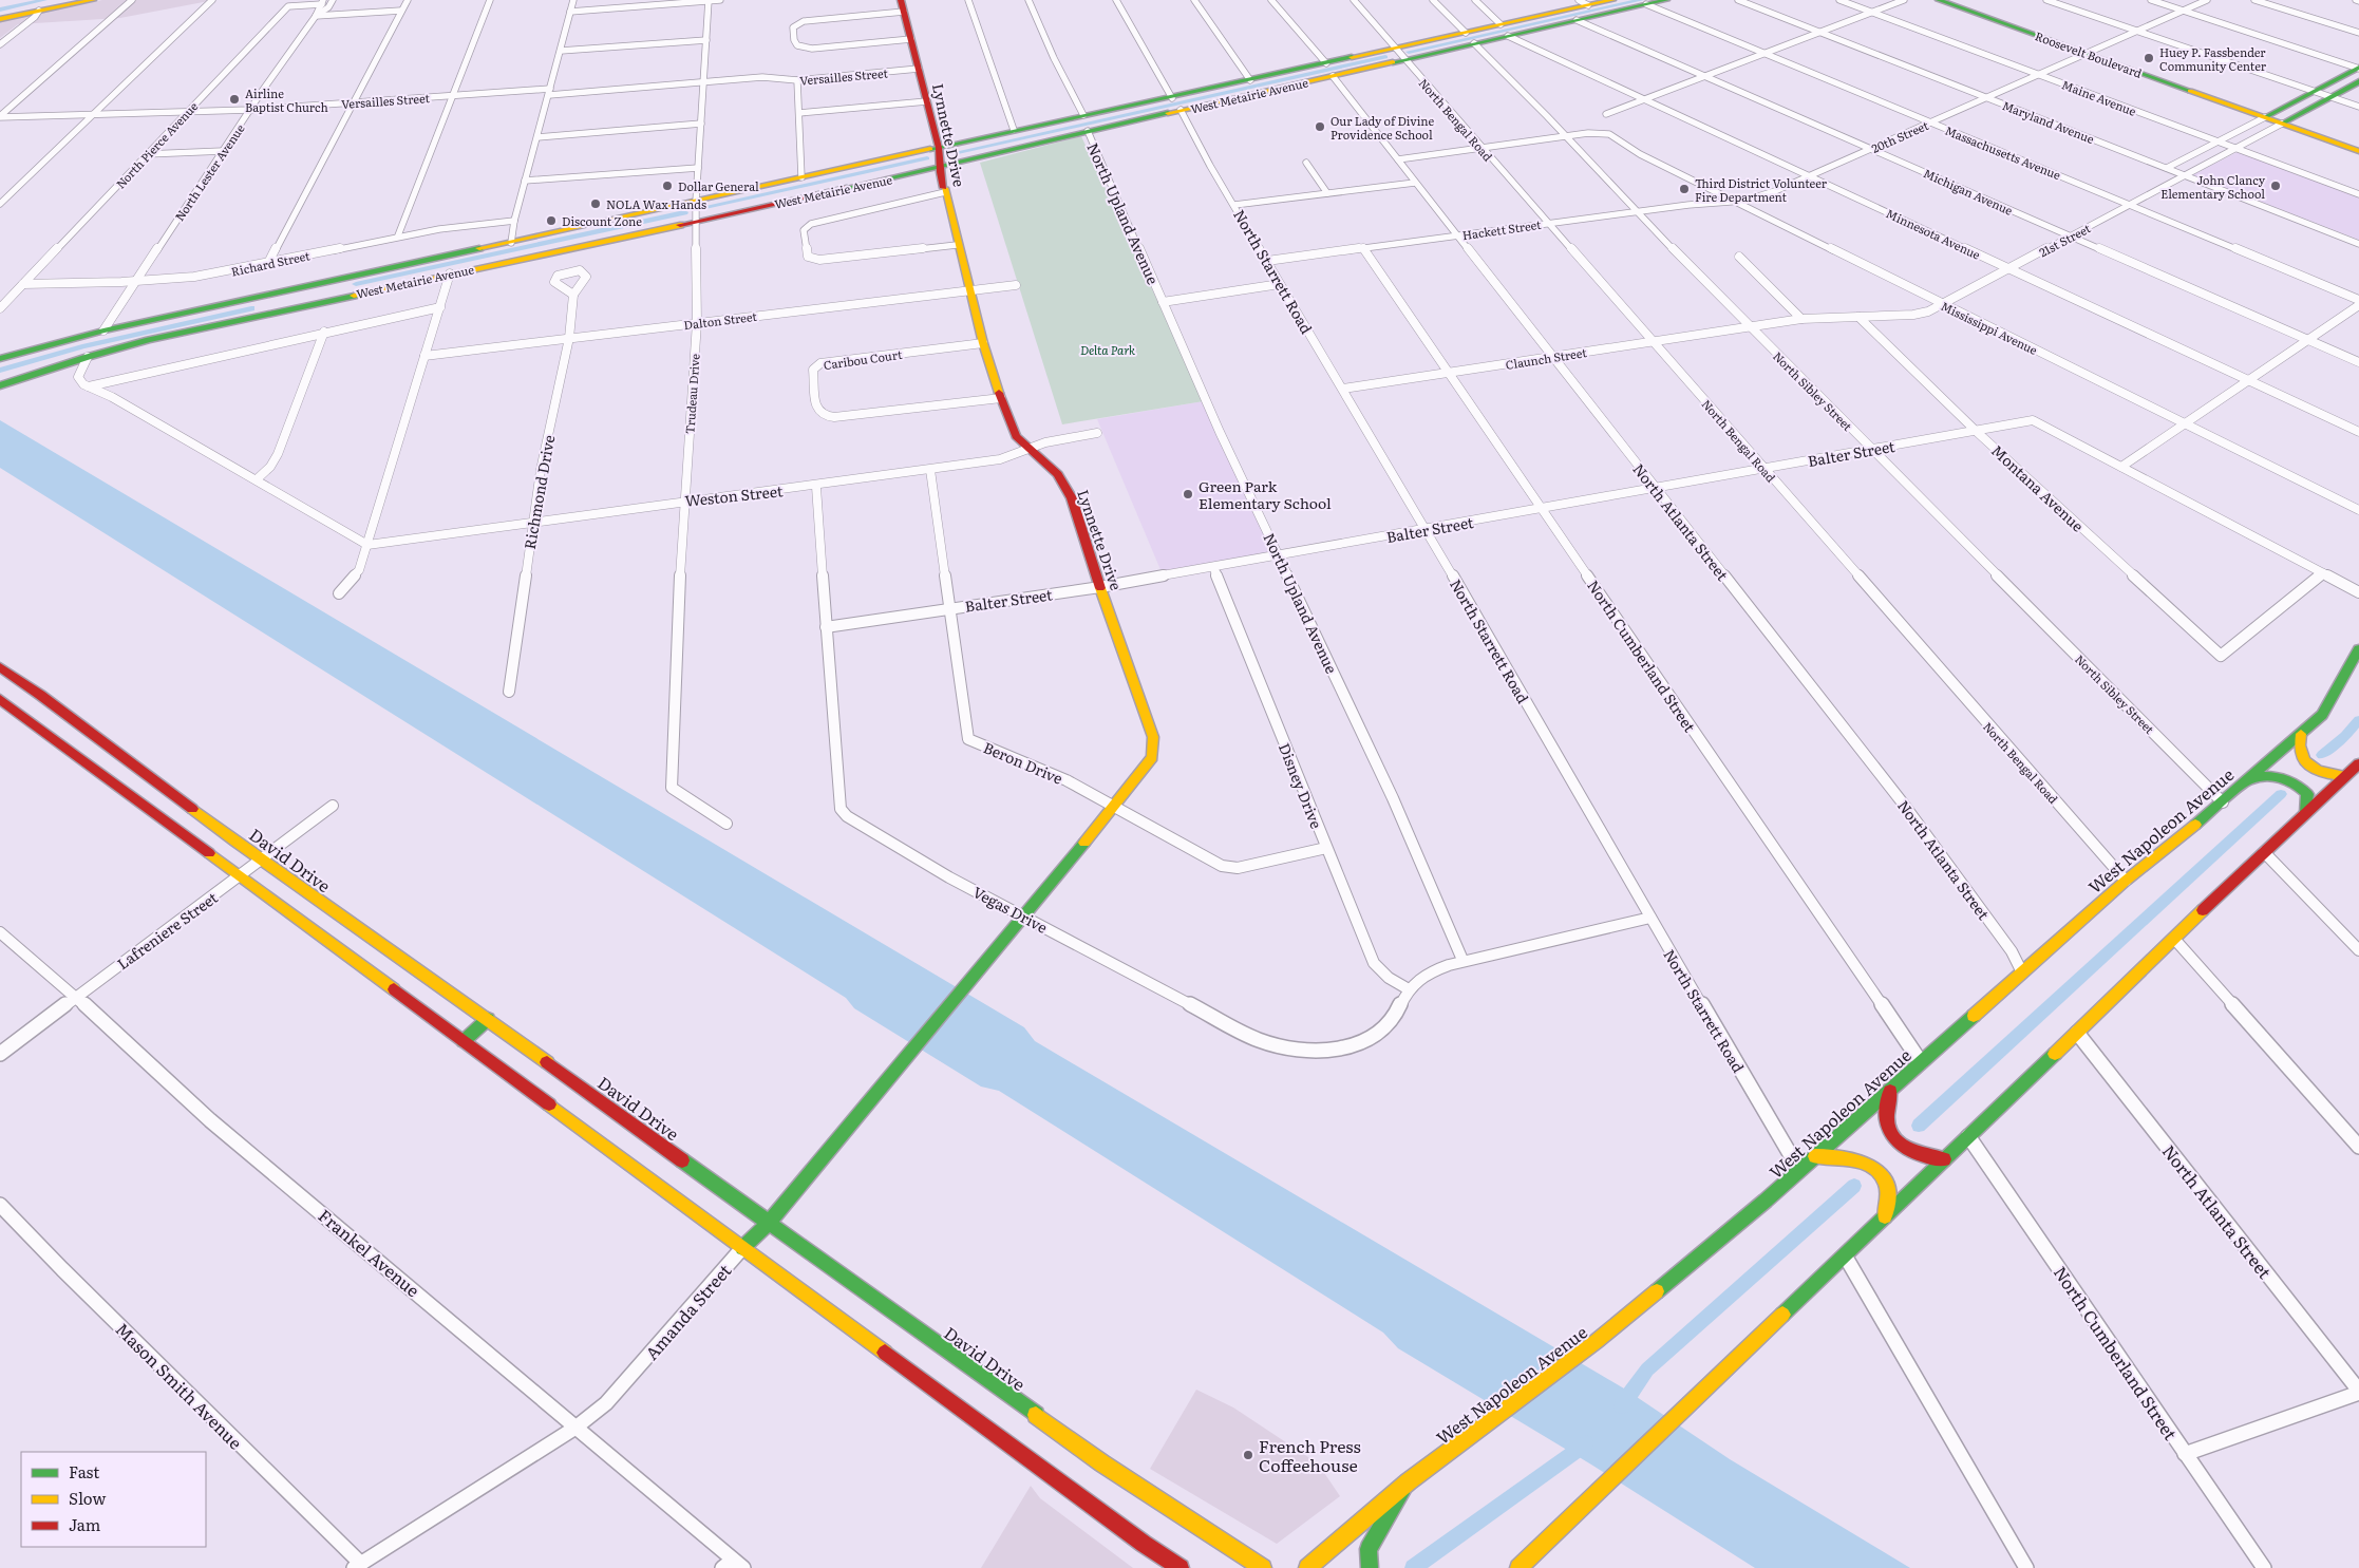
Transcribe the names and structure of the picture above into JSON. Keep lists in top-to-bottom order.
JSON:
{
  "streets": {
    "main road": [
      "Roosevelt Boulevard",
      "West Metairie Avenue",
      "Lynnette Drive",
      "21st Street",
      "West Napoleon Avenue",
      "David Drive",
      "Amanda Street"
    ],
    "street": [
      "Versailles Street",
      "Maine Avenue",
      "North Bengal Road",
      "Maryland Avenue",
      "20th Street",
      "North Pierce Avenue",
      "Massachusetts Avenue",
      "North Lester Avenue",
      "Michigan Avenue",
      "North Upland Avenue",
      "Hackett Street",
      "Minnesota Avenue",
      "Richard Street",
      "North Starrett Road",
      "Dalton Street",
      "Mississippi Avenue",
      "Claunch Street",
      "Caribou Court",
      "North Sibley Street",
      "Trudeau Drive",
      "Balter Street",
      "Montana Avenue",
      "Richmond Drive",
      "Weston Street",
      "North Atlanta Street",
      "North Cumberland Street",
      "Beron Drive",
      "Disney Drive",
      "Vegas Drive",
      "Lafreniere Street",
      "Frankel Avenue",
      "Mason Smith Avenue"
    ]
  },
  "crossings": [
    ["Roosevelt Boulevard", "20th Street"],
    ["Roosevelt Boulevard", "21st Street"],
    ["Versailles Street", "Lynnette Drive"],
    ["Versailles Street", "North Pierce Avenue"],
    ["Versailles Street", "North Lester Avenue"],
    ["Versailles Street", "Trudeau Drive"],
    ["West Metairie Avenue", "North Bengal Road"],
    ["West Metairie Avenue", "Lynnette Drive"],
    ["West Metairie Avenue", "Massachusetts Avenue"],
    ["West Metairie Avenue", "North Lester Avenue"],
    ["West Metairie Avenue", "Michigan Avenue"],
    ["West Metairie Avenue", "North Upland Avenue"],
    ["West Metairie Avenue", "Minnesota Avenue"],
    ["West Metairie Avenue", "North Starrett Road"],
    ["West Metairie Avenue", "North Sibley Street"],
    ["West Metairie Avenue", "Trudeau Drive"],
    ["West Metairie Avenue", "North Atlanta Street"],
    ["Maine Avenue", "20th Street"],
    ["Maine Avenue", "21st Street"],
    ["North Bengal Road", "Hackett Street"],
    ["North Bengal Road", "Mississippi Avenue"],
    ["North Bengal Road", "Claunch Street"],
    ["North Bengal Road", "Balter Street"],
    ["North Bengal Road", "West Napoleon Avenue"],
    ["Maryland Avenue", "20th Street"],
    ["Maryland Avenue", "21st Street"],
    ["Lynnette Drive", "Dalton Street"],
    ["Lynnette Drive", "Caribou Court"],
    ["Lynnette Drive", "Balter Street"],
    ["Lynnette Drive", "Weston Street"],
    ["Lynnette Drive", "Beron Drive"],
    ["Lynnette Drive", "Vegas Drive"],
    ["Lynnette Drive", "Amanda Street"],
    ["20th Street", "Massachusetts Avenue"],
    ["20th Street", "Michigan Avenue"],
    ["20th Street", "Hackett Street"],
    ["20th Street", "Minnesota Avenue"],
    ["20th Street", "Mississippi Avenue"],
    ["North Pierce Avenue", "North Lester Avenue"],
    ["North Pierce Avenue", "Richard Street"],
    ["Massachusetts Avenue", "21st Street"],
    ["North Lester Avenue", "Richard Street"],
    ["Michigan Avenue", "21st Street"],
    ["North Upland Avenue", "Balter Street"],
    ["North Upland Avenue", "Vegas Drive"],
    ["Hackett Street", "North Starrett Road"],
    ["Hackett Street", "Mississippi Avenue"],
    ["Hackett Street", "North Sibley Street"],
    ["Hackett Street", "North Atlanta Street"],
    ["Hackett Street", "North Cumberland Street"],
    ["Minnesota Avenue", "21st Street"],
    ["21st Street", "Mississippi Avenue"],
    ["21st Street", "Claunch Street"],
    ["21st Street", "North Sibley Street"],
    ["21st Street", "Montana Avenue"],
    ["North Starrett Road", "Claunch Street"],
    ["North Starrett Road", "Balter Street"],
    ["North Starrett Road", "West Napoleon Avenue"],
    ["North Starrett Road", "Vegas Drive"],
    ["Dalton Street", "Trudeau Drive"],
    ["Dalton Street", "Richmond Drive"],
    ["Mississippi Avenue", "North Sibley Street"],
    ["Mississippi Avenue", "North Atlanta Street"],
    ["Claunch Street", "North Sibley Street"],
    ["Claunch Street", "North Atlanta Street"],
    ["Claunch Street", "North Cumberland Street"],
    ["North Sibley Street", "Balter Street"],
    ["North Sibley Street", "West Napoleon Avenue"],
    ["Trudeau Drive", "Weston Street"],
    ["Balter Street", "Montana Avenue"],
    ["Balter Street", "North Atlanta Street"],
    ["Balter Street", "North Cumberland Street"],
    ["Balter Street", "Beron Drive"],
    ["Balter Street", "Disney Drive"],
    ["Balter Street", "Vegas Drive"],
    ["Richmond Drive", "Weston Street"],
    ["Weston Street", "Beron Drive"],
    ["Weston Street", "Vegas Drive"],
    ["North Atlanta Street", "West Napoleon Avenue"],
    ["North Cumberland Street", "West Napoleon Avenue"],
    ["Beron Drive", "Disney Drive"],
    ["Disney Drive", "Vegas Drive"],
    ["David Drive", "Lafreniere Street"],
    ["David Drive", "Amanda Street"],
    ["Lafreniere Street", "Frankel Avenue"],
    ["Frankel Avenue", "Amanda Street"],
    ["Amanda Street", "Mason Smith Avenue"]
  ],
  "parks": ["Delta Park"],
  "places": [
    "Huey P. Fassbender Community Center",
    "Airline Baptist Church",
    "Our Lady of Divine Providence School",
    "Dollar General",
    "John Clancy Elementary School",
    "Third District Volunteer Fire Department",
    "NOLA Wax Hands",
    "Discount Zone",
    "Green Park Elementary School",
    "French Press Coffeehouse"
  ],
  "legend": ["Fast", "Slow", "Jam"]
}
